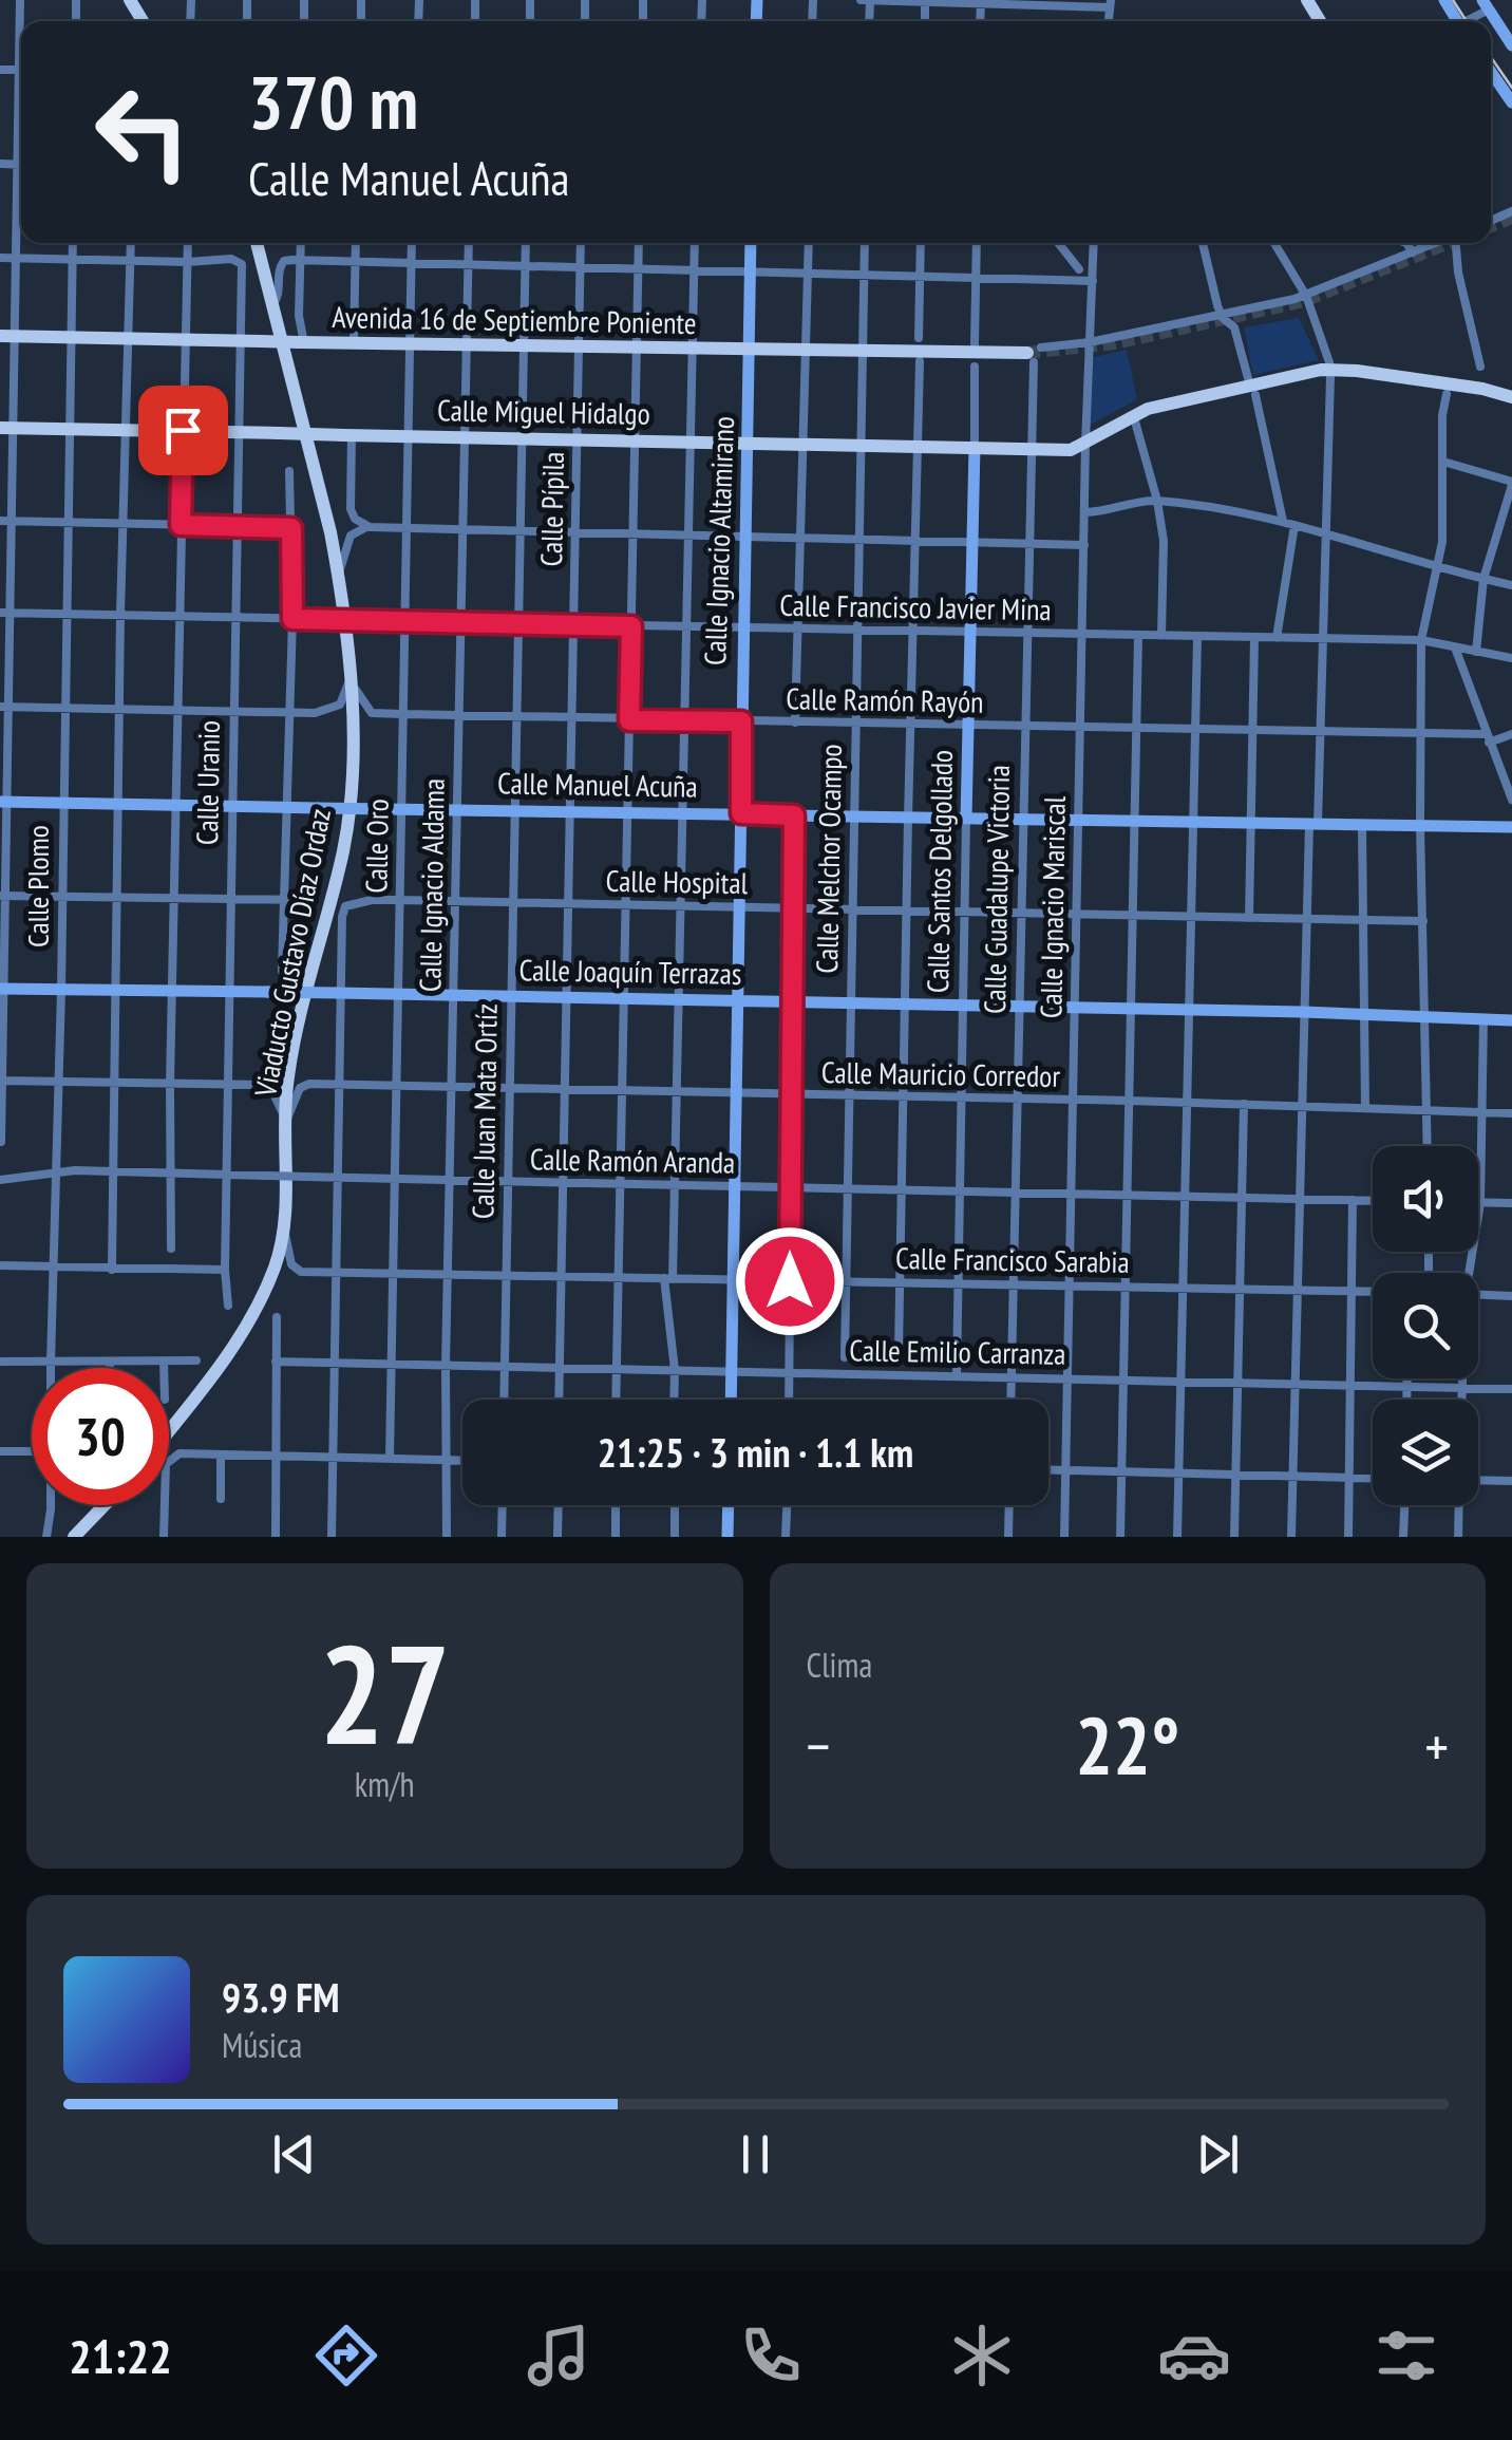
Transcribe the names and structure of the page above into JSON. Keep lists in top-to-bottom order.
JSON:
{
  "streets": {
    "main road": ["Avenida 16 de Septiembre Poniente", "Calle Miguel Hidalgo", "Viaducto Gustavo Díaz Ordaz"],
    "street": [
      "Calle Pípila",
      "Calle Ignacio Altamirano",
      "Calle Francisco Javier Mina",
      "Calle Ramón Rayón",
      "Calle Uranio",
      "Calle Manuel Acuña",
      "Calle Oro",
      "Calle Melchor Ocampo",
      "Calle Santos Delgollado",
      "Calle Hospital",
      "Calle Ignacio Aldama",
      "Calle Plomo",
      "Calle Guadalupe Victoria",
      "Calle Ignacio Mariscal",
      "Calle Joaquín Terrazas",
      "Calle Mauricio Corredor",
      "Calle Juan Mata Ortíz",
      "Calle Ramón Aranda",
      "Calle Francisco Sarabia",
      "Calle Emilio Carranza"
    ]
  },
  "crossings": [
    ["Avenida 16 de Septiembre Poniente", "Calle Pípila"],
    ["Avenida 16 de Septiembre Poniente", "Calle Ignacio Altamirano"],
    ["Avenida 16 de Septiembre Poniente", "Calle Uranio"],
    ["Avenida 16 de Septiembre Poniente", "Calle Oro"],
    ["Avenida 16 de Septiembre Poniente", "Calle Melchor Ocampo"],
    ["Avenida 16 de Septiembre Poniente", "Calle Ignacio Aldama"],
    ["Avenida 16 de Septiembre Poniente", "Calle Plomo"],
    ["Avenida 16 de Septiembre Poniente", "Calle Guadalupe Victoria"],
    ["Avenida 16 de Septiembre Poniente", "Calle Juan Mata Ortíz"],
    ["Calle Miguel Hidalgo", "Calle Pípila"],
    ["Calle Miguel Hidalgo", "Calle Ignacio Altamirano"],
    ["Calle Miguel Hidalgo", "Calle Uranio"],
    ["Calle Miguel Hidalgo", "Calle Oro"],
    ["Calle Miguel Hidalgo", "Calle Melchor Ocampo"],
    ["Calle Miguel Hidalgo", "Calle Santos Delgollado"],
    ["Calle Miguel Hidalgo", "Calle Ignacio Aldama"],
    ["Calle Miguel Hidalgo", "Calle Plomo"],
    ["Calle Miguel Hidalgo", "Calle Guadalupe Victoria"],
    ["Calle Miguel Hidalgo", "Calle Ignacio Mariscal"],
    ["Calle Miguel Hidalgo", "Calle Juan Mata Ortíz"],
    ["Calle Pípila", "Calle Francisco Javier Mina"],
    ["Calle Pípila", "Calle Ramón Rayón"],
    ["Calle Pípila", "Calle Manuel Acuña"],
    ["Calle Pípila", "Calle Hospital"],
    ["Calle Pípila", "Calle Joaquín Terrazas"],
    ["Calle Pípila", "Calle Mauricio Corredor"],
    ["Calle Pípila", "Calle Ramón Aranda"],
    ["Calle Pípila", "Calle Francisco Sarabia"],
    ["Calle Pípila", "Calle Emilio Carranza"],
    ["Calle Ignacio Altamirano", "Calle Francisco Javier Mina"],
    ["Calle Ignacio Altamirano", "Calle Ramón Rayón"],
    ["Calle Ignacio Altamirano", "Calle Manuel Acuña"],
    ["Calle Ignacio Altamirano", "Calle Hospital"],
    ["Calle Ignacio Altamirano", "Calle Joaquín Terrazas"],
    ["Calle Ignacio Altamirano", "Calle Mauricio Corredor"],
    ["Calle Ignacio Altamirano", "Calle Ramón Aranda"],
    ["Calle Ignacio Altamirano", "Calle Francisco Sarabia"],
    ["Calle Ignacio Altamirano", "Calle Emilio Carranza"],
    ["Calle Francisco Javier Mina", "Calle Uranio"],
    ["Calle Francisco Javier Mina", "Calle Oro"],
    ["Calle Francisco Javier Mina", "Calle Melchor Ocampo"],
    ["Calle Francisco Javier Mina", "Calle Santos Delgollado"],
    ["Calle Francisco Javier Mina", "Calle Ignacio Aldama"],
    ["Calle Francisco Javier Mina", "Calle Plomo"],
    ["Calle Francisco Javier Mina", "Calle Guadalupe Victoria"],
    ["Calle Francisco Javier Mina", "Calle Ignacio Mariscal"],
    ["Calle Francisco Javier Mina", "Calle Juan Mata Ortíz"],
    ["Calle Ramón Rayón", "Calle Oro"],
    ["Calle Ramón Rayón", "Calle Melchor Ocampo"],
    ["Calle Ramón Rayón", "Calle Santos Delgollado"],
    ["Calle Ramón Rayón", "Calle Ignacio Aldama"],
    ["Calle Ramón Rayón", "Calle Guadalupe Victoria"],
    ["Calle Ramón Rayón", "Calle Ignacio Mariscal"],
    ["Calle Ramón Rayón", "Viaducto Gustavo Díaz Ordaz"],
    ["Calle Ramón Rayón", "Calle Juan Mata Ortíz"],
    ["Calle Uranio", "Calle Manuel Acuña"],
    ["Calle Uranio", "Calle Joaquín Terrazas"],
    ["Calle Uranio", "Calle Ramón Aranda"],
    ["Calle Manuel Acuña", "Calle Oro"],
    ["Calle Manuel Acuña", "Calle Melchor Ocampo"],
    ["Calle Manuel Acuña", "Calle Santos Delgollado"],
    ["Calle Manuel Acuña", "Calle Ignacio Aldama"],
    ["Calle Manuel Acuña", "Calle Plomo"],
    ["Calle Manuel Acuña", "Calle Guadalupe Victoria"],
    ["Calle Manuel Acuña", "Calle Ignacio Mariscal"],
    ["Calle Manuel Acuña", "Calle Juan Mata Ortíz"],
    ["Calle Oro", "Calle Hospital"],
    ["Calle Oro", "Calle Joaquín Terrazas"],
    ["Calle Oro", "Calle Mauricio Corredor"],
    ["Calle Oro", "Calle Ramón Aranda"],
    ["Calle Oro", "Calle Francisco Sarabia"],
    ["Calle Oro", "Calle Emilio Carranza"],
    ["Calle Melchor Ocampo", "Calle Hospital"],
    ["Calle Melchor Ocampo", "Calle Joaquín Terrazas"],
    ["Calle Melchor Ocampo", "Calle Mauricio Corredor"],
    ["Calle Melchor Ocampo", "Calle Ramón Aranda"],
    ["Calle Melchor Ocampo", "Calle Francisco Sarabia"],
    ["Calle Santos Delgollado", "Calle Hospital"],
    ["Calle Santos Delgollado", "Calle Joaquín Terrazas"],
    ["Calle Santos Delgollado", "Calle Mauricio Corredor"],
    ["Calle Santos Delgollado", "Calle Ramón Aranda"],
    ["Calle Santos Delgollado", "Calle Francisco Sarabia"],
    ["Calle Santos Delgollado", "Calle Emilio Carranza"],
    ["Calle Hospital", "Calle Ignacio Aldama"],
    ["Calle Hospital", "Calle Guadalupe Victoria"],
    ["Calle Hospital", "Calle Ignacio Mariscal"],
    ["Calle Hospital", "Calle Joaquín Terrazas"],
    ["Calle Hospital", "Calle Juan Mata Ortíz"],
    ["Calle Ignacio Aldama", "Calle Joaquín Terrazas"],
    ["Calle Ignacio Aldama", "Calle Mauricio Corredor"],
    ["Calle Ignacio Aldama", "Calle Ramón Aranda"],
    ["Calle Ignacio Aldama", "Calle Francisco Sarabia"],
    ["Calle Ignacio Aldama", "Calle Emilio Carranza"],
    ["Calle Plomo", "Calle Joaquín Terrazas"],
    ["Calle Plomo", "Calle Ramón Aranda"],
    ["Calle Guadalupe Victoria", "Calle Joaquín Terrazas"],
    ["Calle Guadalupe Victoria", "Calle Mauricio Corredor"],
    ["Calle Guadalupe Victoria", "Calle Ramón Aranda"],
    ["Calle Guadalupe Victoria", "Calle Francisco Sarabia"],
    ["Calle Guadalupe Victoria", "Calle Emilio Carranza"],
    ["Calle Ignacio Mariscal", "Calle Joaquín Terrazas"],
    ["Calle Ignacio Mariscal", "Calle Mauricio Corredor"],
    ["Calle Ignacio Mariscal", "Calle Ramón Aranda"],
    ["Calle Ignacio Mariscal", "Calle Francisco Sarabia"],
    ["Calle Ignacio Mariscal", "Calle Emilio Carranza"],
    ["Viaducto Gustavo Díaz Ordaz", "Calle Mauricio Corredor"],
    ["Viaducto Gustavo Díaz Ordaz", "Calle Francisco Sarabia"],
    ["Calle Joaquín Terrazas", "Calle Juan Mata Ortíz"],
    ["Calle Mauricio Corredor", "Calle Juan Mata Ortíz"],
    ["Calle Juan Mata Ortíz", "Calle Ramón Aranda"],
    ["Calle Juan Mata Ortíz", "Calle Francisco Sarabia"],
    ["Calle Juan Mata Ortíz", "Calle Emilio Carranza"]
  ],
  "page": {
    "turn": ["370 m", "Calle Manuel Acuña"],
    "limit": "30",
    "trip": "21:25 · 3 min · 1.1 km",
    "tile": [
      ["27", "km/h"],
      "Clima"
    ],
    "heat": ["−", "22°", "+"],
    "song": ["93.9 FM", "Música"],
    "tabs": "21:22"
  }
}
